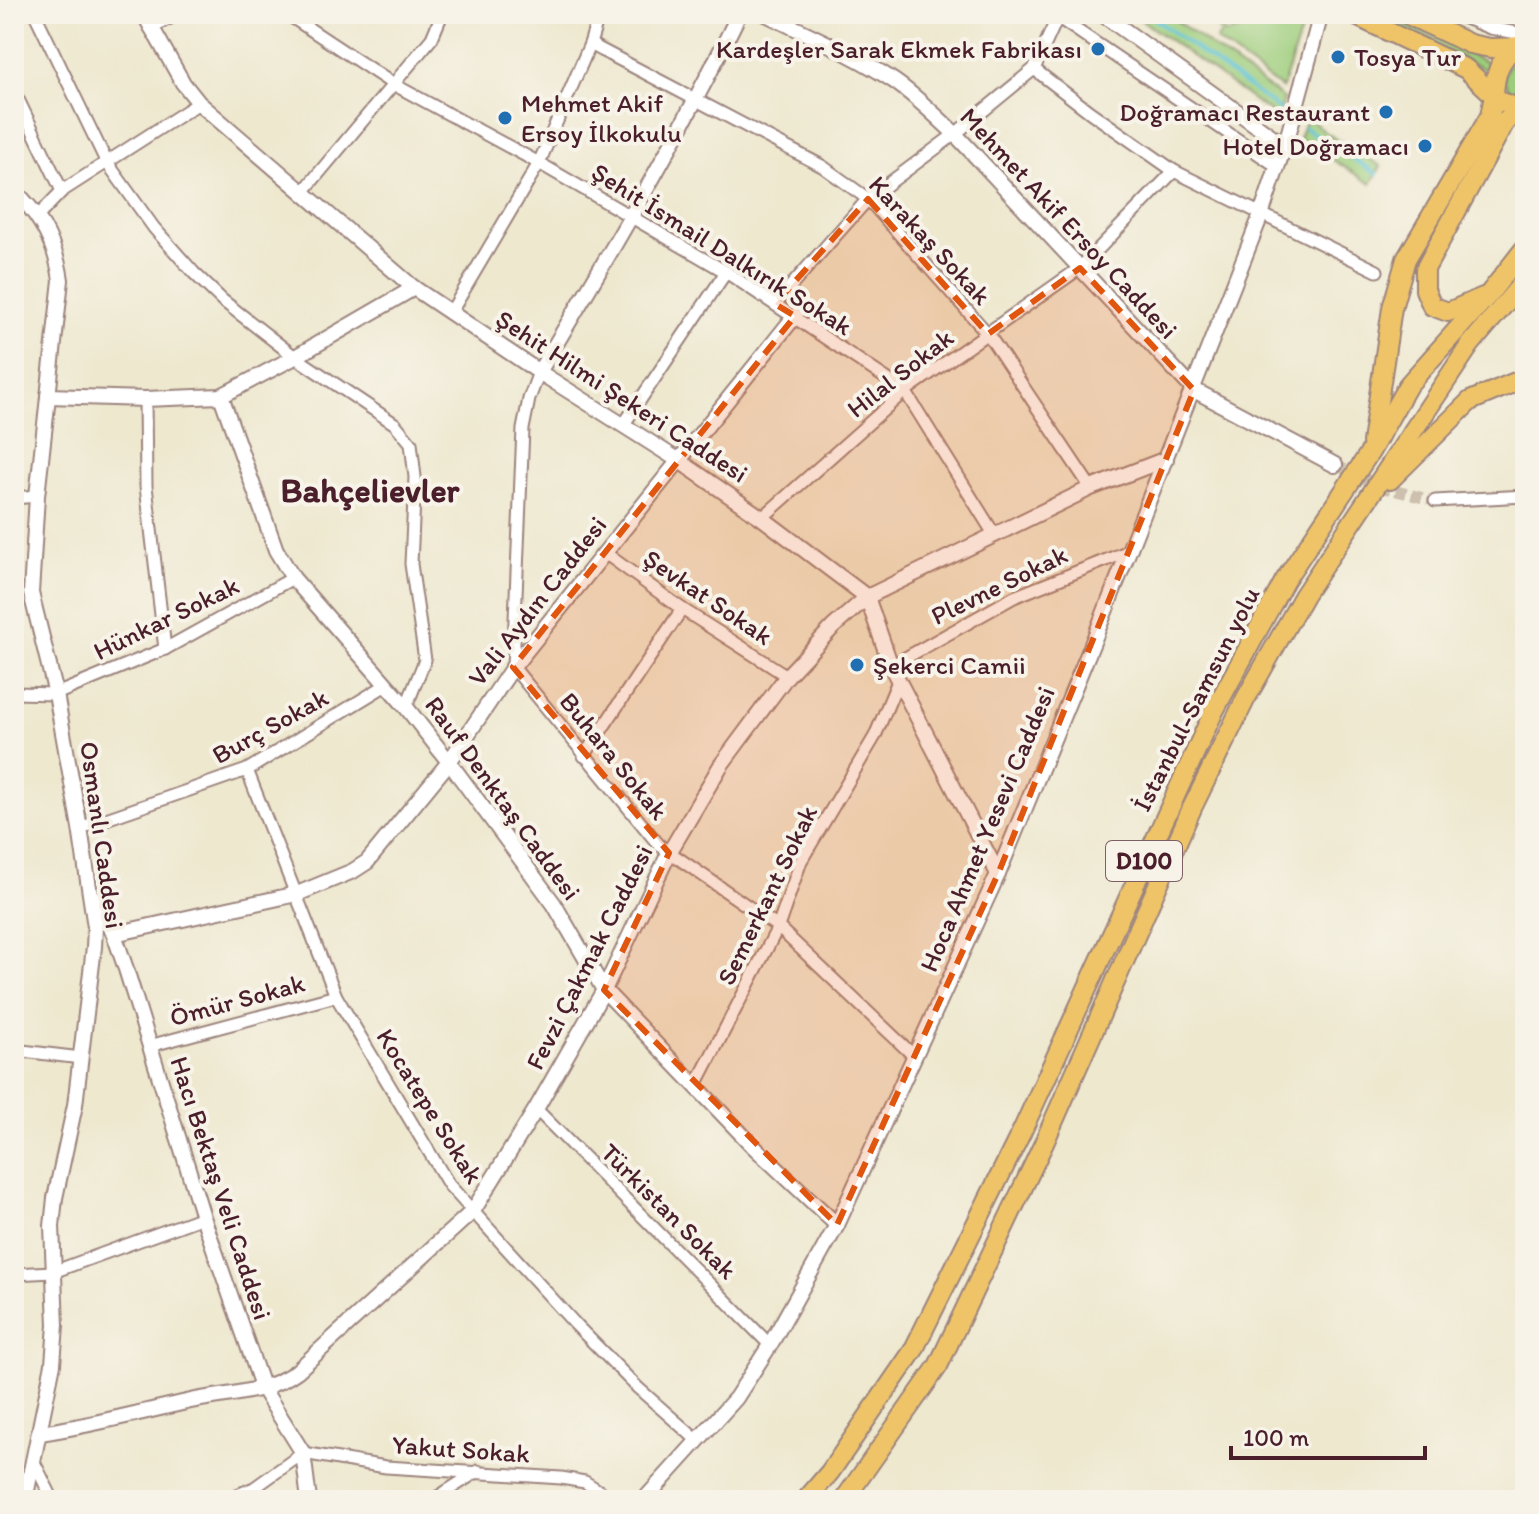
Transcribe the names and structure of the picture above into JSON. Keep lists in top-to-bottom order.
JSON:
{
  "streets": {
    "main road": ["İstanbul-Samsun yolu", "D100"],
    "street": [
      "Mehmet Akif Ersoy Caddesi",
      "Karakaş Sokak",
      "Şehit İsmail Dalkırık Sokak",
      "Hilal Sokak",
      "Şehit Hilmi Şekeri Caddesi",
      "Plevne Sokak",
      "Şevkat Sokak",
      "Vali Aydın Caddesi",
      "Hünkar Sokak",
      "Burç Sokak",
      "Buhara Sokak",
      "Rauf Denktaş Caddesi",
      "Hoca Ahmet Yesevi Caddesi",
      "Osmanlı Caddesi",
      "Semerkant Sokak",
      "Fevzi Çakmak Caddesi",
      "Ömür Sokak",
      "Kocatepe Sokak",
      "Hacı Bektaş Veli Caddesi",
      "Türkistan Sokak",
      "Yakut Sokak"
    ]
  },
  "crossings": [
    ["Mehmet Akif Ersoy Caddesi", "Hilal Sokak"],
    ["Mehmet Akif Ersoy Caddesi", "Hoca Ahmet Yesevi Caddesi"],
    ["Karakaş Sokak", "Hilal Sokak"],
    ["Karakaş Sokak", "Fevzi Çakmak Caddesi"],
    ["Şehit İsmail Dalkırık Sokak", "Hilal Sokak"],
    ["Şehit İsmail Dalkırık Sokak", "Vali Aydın Caddesi"],
    ["Şehit İsmail Dalkırık Sokak", "Fevzi Çakmak Caddesi"],
    ["Hilal Sokak", "Şehit Hilmi Şekeri Caddesi"],
    ["Şehit Hilmi Şekeri Caddesi", "Vali Aydın Caddesi"],
    ["Şehit Hilmi Şekeri Caddesi", "Fevzi Çakmak Caddesi"],
    ["Plevne Sokak", "Hoca Ahmet Yesevi Caddesi"],
    ["Şevkat Sokak", "Vali Aydın Caddesi"],
    ["Şevkat Sokak", "Fevzi Çakmak Caddesi"],
    ["Vali Aydın Caddesi", "Buhara Sokak"],
    ["Vali Aydın Caddesi", "Rauf Denktaş Caddesi"],
    ["Vali Aydın Caddesi", "Kocatepe Sokak"],
    ["Vali Aydın Caddesi", "Hacı Bektaş Veli Caddesi"],
    ["Hünkar Sokak", "Rauf Denktaş Caddesi"],
    ["Hünkar Sokak", "Osmanlı Caddesi"],
    ["Burç Sokak", "Rauf Denktaş Caddesi"],
    ["Burç Sokak", "Osmanlı Caddesi"],
    ["Burç Sokak", "Kocatepe Sokak"],
    ["Buhara Sokak", "Hoca Ahmet Yesevi Caddesi"],
    ["Buhara Sokak", "Semerkant Sokak"],
    ["Buhara Sokak", "Fevzi Çakmak Caddesi"],
    ["Rauf Denktaş Caddesi", "Hoca Ahmet Yesevi Caddesi"],
    ["Rauf Denktaş Caddesi", "Semerkant Sokak"],
    ["Rauf Denktaş Caddesi", "Fevzi Çakmak Caddesi"],
    ["Hoca Ahmet Yesevi Caddesi", "Fevzi Çakmak Caddesi"],
    ["Hoca Ahmet Yesevi Caddesi", "Kocatepe Sokak"],
    ["Hoca Ahmet Yesevi Caddesi", "Türkistan Sokak"],
    ["Osmanlı Caddesi", "Fevzi Çakmak Caddesi"],
    ["Osmanlı Caddesi", "Hacı Bektaş Veli Caddesi"],
    ["Fevzi Çakmak Caddesi", "Kocatepe Sokak"],
    ["Fevzi Çakmak Caddesi", "Hacı Bektaş Veli Caddesi"],
    ["Fevzi Çakmak Caddesi", "Türkistan Sokak"],
    ["Ömür Sokak", "Kocatepe Sokak"],
    ["Ömür Sokak", "Hacı Bektaş Veli Caddesi"],
    ["Hacı Bektaş Veli Caddesi", "Yakut Sokak"]
  ],
  "districts": ["Bahçelievler"],
  "places": [
    "Kardeşler Sarak Ekmek Fabrikası",
    "Tosya Tur",
    "Doğramacı Restaurant",
    "Mehmet Akif Ersoy İlkokulu",
    "Hotel Doğramacı",
    "Şekerci Camii"
  ],
  "scale_bar": "100 m"
}
